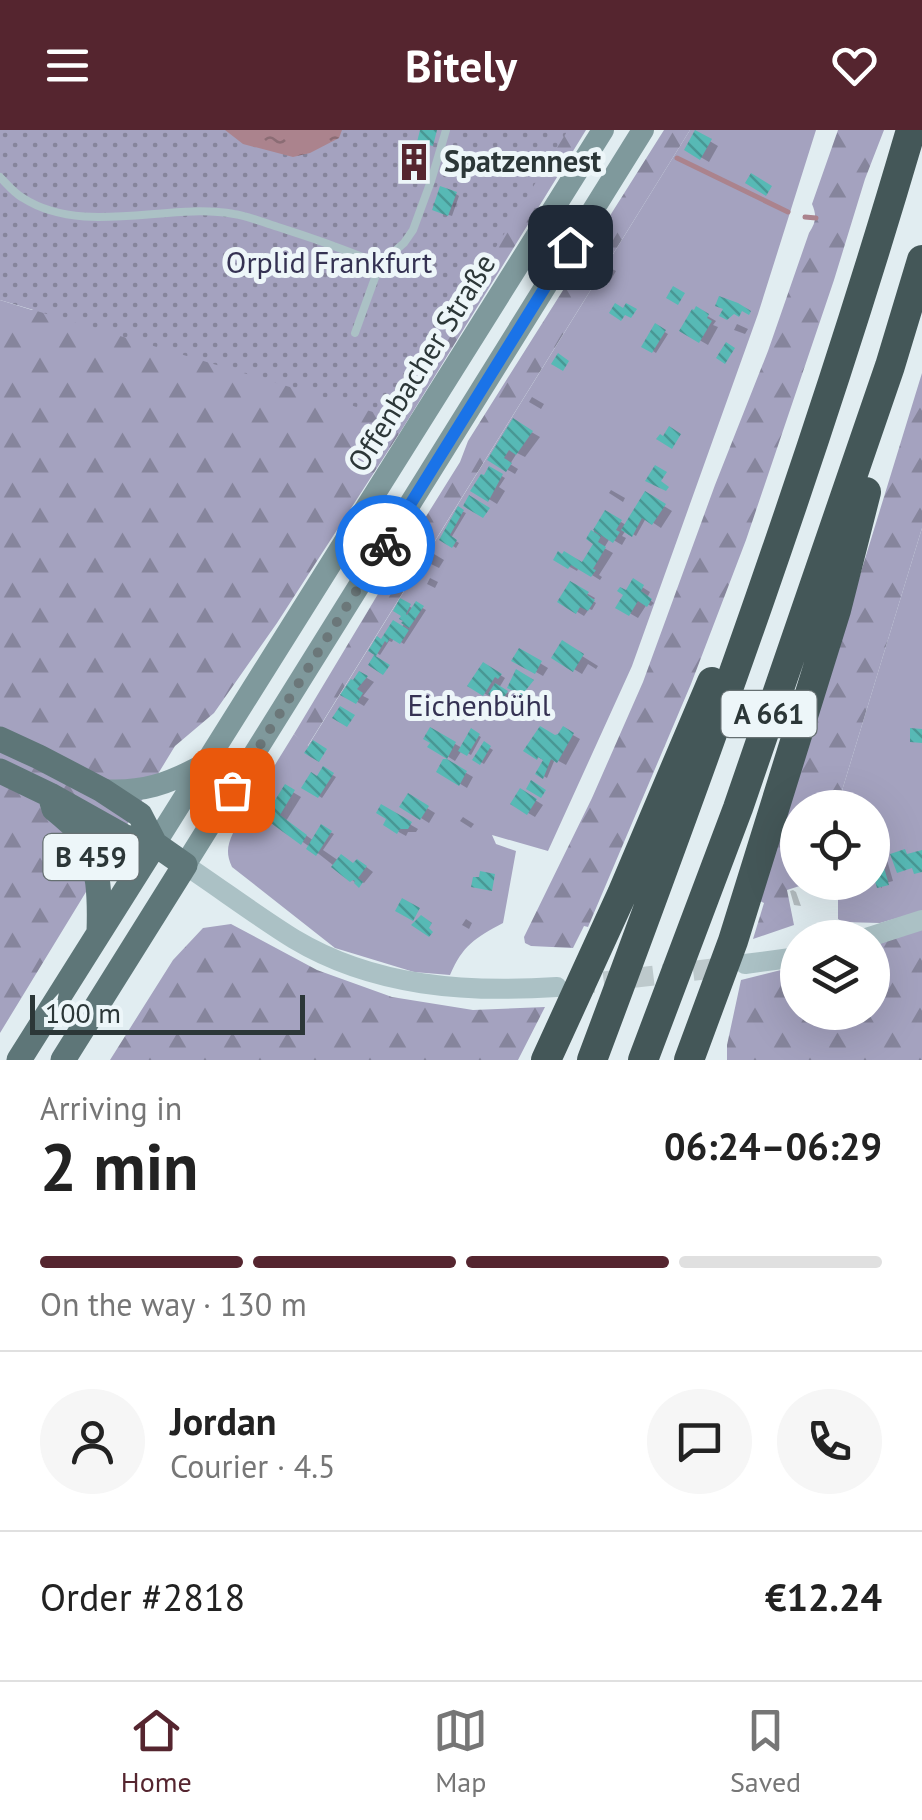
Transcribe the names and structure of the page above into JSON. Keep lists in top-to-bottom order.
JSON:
{
  "streets": {
    "highway": ["A 661"],
    "main road": ["Offenbacher Straße", "B 459"]
  },
  "crossings": [
    ["Offenbacher Straße", "B 459"]
  ],
  "parks": ["Orplid Frankfurt", "Eichenbühl"],
  "places": {
    "building": ["Spatzennest"]
  },
  "scale_bar": "100 m",
  "page": {
    "header": "Bitely",
    "scale": "100 m",
    "heading": ["2 min", "Arriving in", "06:24–06:29"],
    "panel": [
      "Jordan",
      "Courier · 4.5",
      "Order #2818",
      "€12.24"
    ],
    "bar": "On the way · 130 m",
    "tabs": ["Home", "Map", "Saved"]
  }
}
